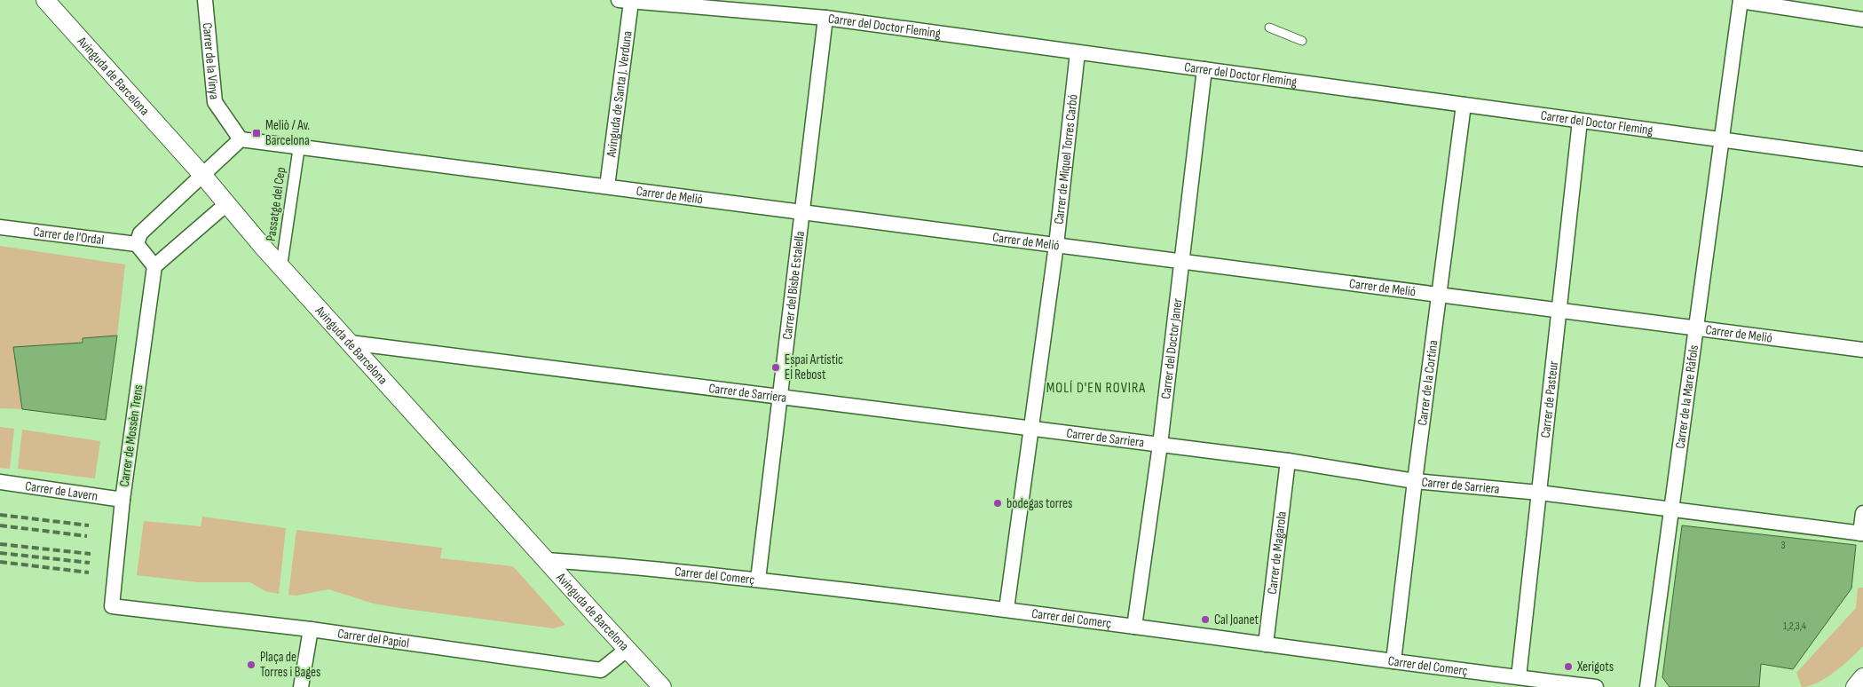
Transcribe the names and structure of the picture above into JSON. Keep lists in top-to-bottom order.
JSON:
{
  "streets": {
    "street": [
      "Carrer del Doctor Fleming",
      "Carrer de la Vinya",
      "Avinguda de Barcelona",
      "Avinguda de Santa J. Verduna",
      "Carrer de Miquel Torres Carbó",
      "Carrer de Melió",
      "Passatge del Cep",
      "Carrer de l'Ordal",
      "Carrer del Bisbe Estalella",
      "Carrer del Doctor Janer",
      "Carrer de la Cortina",
      "Carrer de Sarriera",
      "Carrer de la Mare Ràfols",
      "Carrer de Pasteur",
      "Carrer de Mossèn Trens",
      "Carrer de Lavern",
      "Carrer de Magarola",
      "Carrer del Comerç",
      "Carrer del Papiol"
    ]
  },
  "crossings": [
    ["Carrer del Doctor Fleming", "Avinguda de Santa J. Verduna"],
    ["Carrer del Doctor Fleming", "Carrer de Miquel Torres Carbó"],
    ["Carrer del Doctor Fleming", "Carrer del Bisbe Estalella"],
    ["Carrer del Doctor Fleming", "Carrer del Doctor Janer"],
    ["Carrer del Doctor Fleming", "Carrer de la Cortina"],
    ["Carrer del Doctor Fleming", "Carrer de la Mare Ràfols"],
    ["Carrer del Doctor Fleming", "Carrer de Pasteur"],
    ["Carrer de la Vinya", "Carrer de Melió"],
    ["Avinguda de Barcelona", "Passatge del Cep"],
    ["Avinguda de Barcelona", "Carrer de Sarriera"],
    ["Avinguda de Barcelona", "Carrer del Comerç"],
    ["Avinguda de Barcelona", "Carrer del Papiol"],
    ["Avinguda de Santa J. Verduna", "Carrer de Melió"],
    ["Carrer de Miquel Torres Carbó", "Carrer de Melió"],
    ["Carrer de Miquel Torres Carbó", "Carrer de Sarriera"],
    ["Carrer de Miquel Torres Carbó", "Carrer del Comerç"],
    ["Carrer de Melió", "Passatge del Cep"],
    ["Carrer de Melió", "Carrer del Bisbe Estalella"],
    ["Carrer de Melió", "Carrer del Doctor Janer"],
    ["Carrer de Melió", "Carrer de la Cortina"],
    ["Carrer de Melió", "Carrer de la Mare Ràfols"],
    ["Carrer de Melió", "Carrer de Pasteur"],
    ["Carrer del Bisbe Estalella", "Carrer de Sarriera"],
    ["Carrer del Bisbe Estalella", "Carrer del Comerç"],
    ["Carrer del Doctor Janer", "Carrer de Sarriera"],
    ["Carrer del Doctor Janer", "Carrer del Comerç"],
    ["Carrer de la Cortina", "Carrer de Sarriera"],
    ["Carrer de la Cortina", "Carrer del Comerç"],
    ["Carrer de Sarriera", "Carrer de la Mare Ràfols"],
    ["Carrer de Sarriera", "Carrer de Pasteur"],
    ["Carrer de Sarriera", "Carrer de Magarola"],
    ["Carrer de Pasteur", "Carrer del Comerç"],
    ["Carrer de Mossèn Trens", "Carrer de Lavern"],
    ["Carrer de Mossèn Trens", "Carrer del Papiol"],
    ["Carrer de Magarola", "Carrer del Comerç"]
  ],
  "districts": ["MOLÍ D'EN ROVIRA"],
  "places": {
    "transit": ["Meliò / Av. Barcelona"],
    "other": [
      "Espai Artístic El Rebost",
      "bodegas torres",
      "Cal Joanet",
      "Plaça de Torres i Bages",
      "Xerigots"
    ]
  },
  "house_numbers": ["3", "1,2,3,4"]
}
